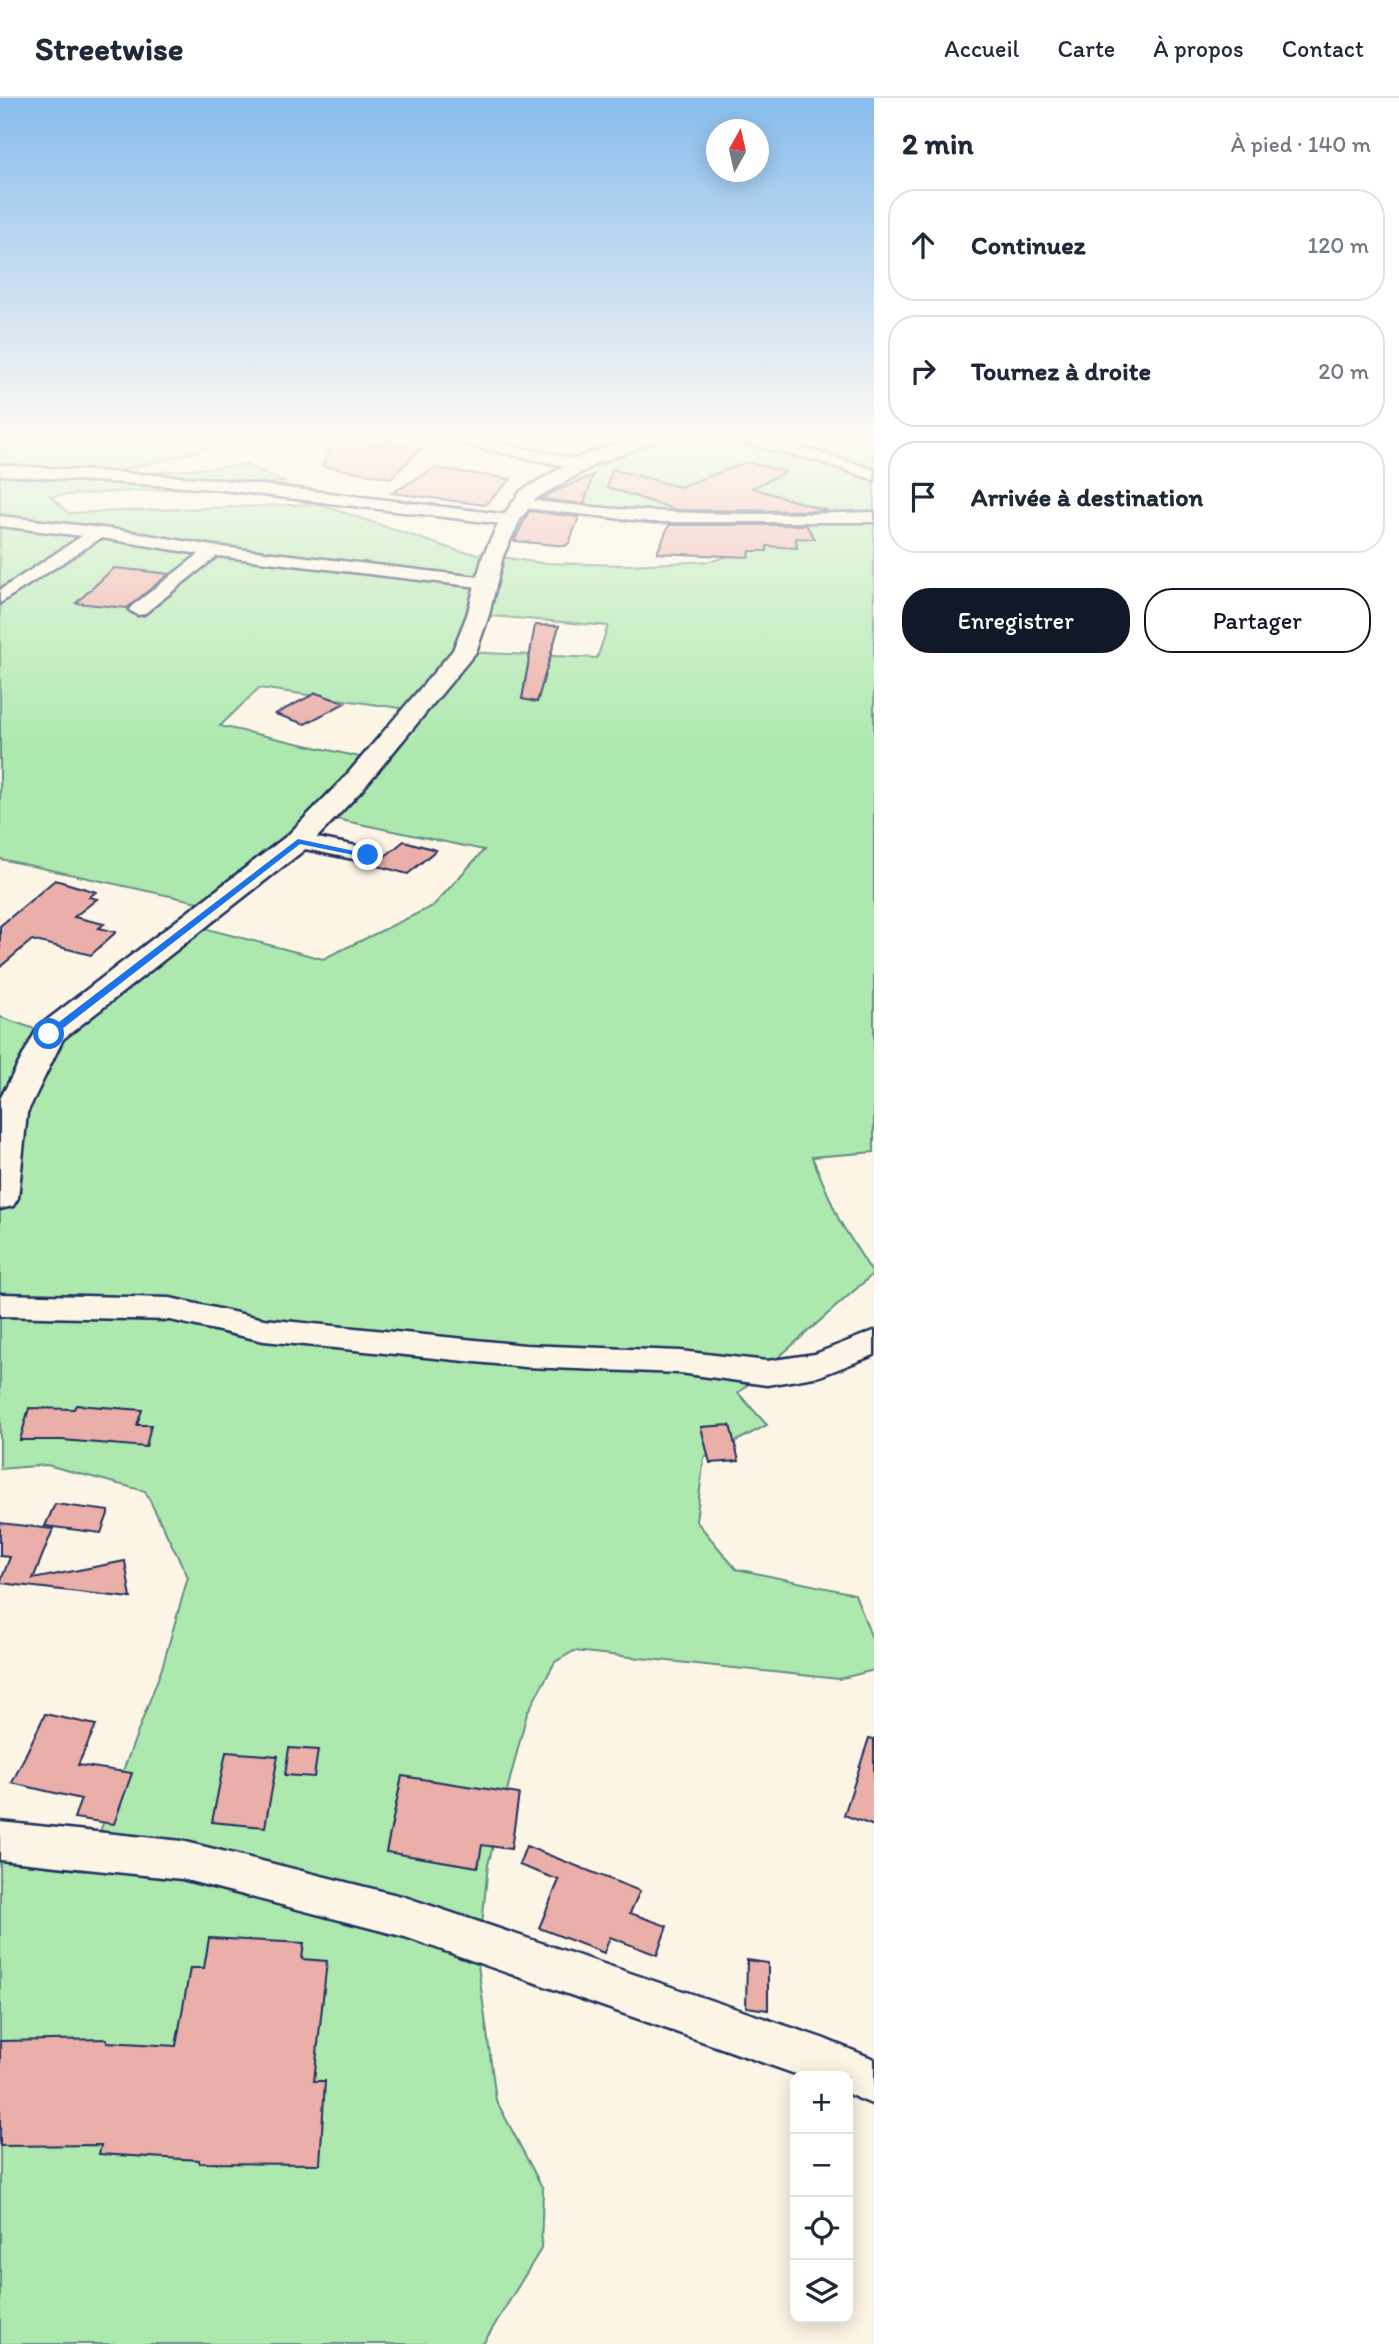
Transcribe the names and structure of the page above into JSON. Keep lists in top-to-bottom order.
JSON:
{
  "north": "top",
  "page": {
    "header": "Streetwise",
    "nav": [
      "Accueil",
      "Carte",
      "À propos",
      "Contact"
    ],
    "heading": ["2 min", "À pied · 140 m"],
    "list": [
      ["Continuez", "120 m"],
      ["Tournez à droite", "20 m"],
      "Arrivée à destination"
    ],
    "buttons": ["Enregistrer", "Partager"],
    "map_buttons": ["+", "−"]
  }
}
